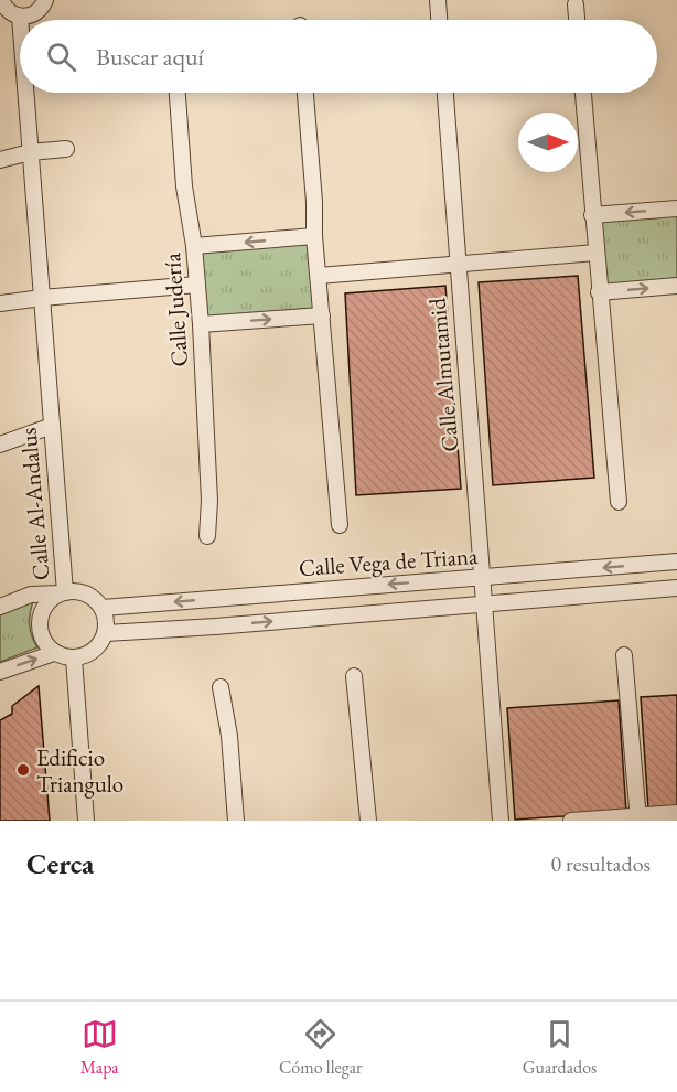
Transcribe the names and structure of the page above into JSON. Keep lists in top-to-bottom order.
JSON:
{
  "streets": {
    "street": [
      "Calle Judería",
      "Calle Almutamid",
      "Calle Al-Andalus",
      "Calle Vega de Triana"
    ]
  },
  "crossings": [
    ["Calle Almutamid", "Calle Vega de Triana"],
    ["Calle Al-Andalus", "Calle Vega de Triana"]
  ],
  "places": ["Edificio Triangulo"],
  "north": "right",
  "page": {
    "search": "Buscar aquí",
    "heading": ["Cerca", "0 resultados"],
    "nav": ["Mapa", "Cómo llegar", "Guardados"]
  }
}
